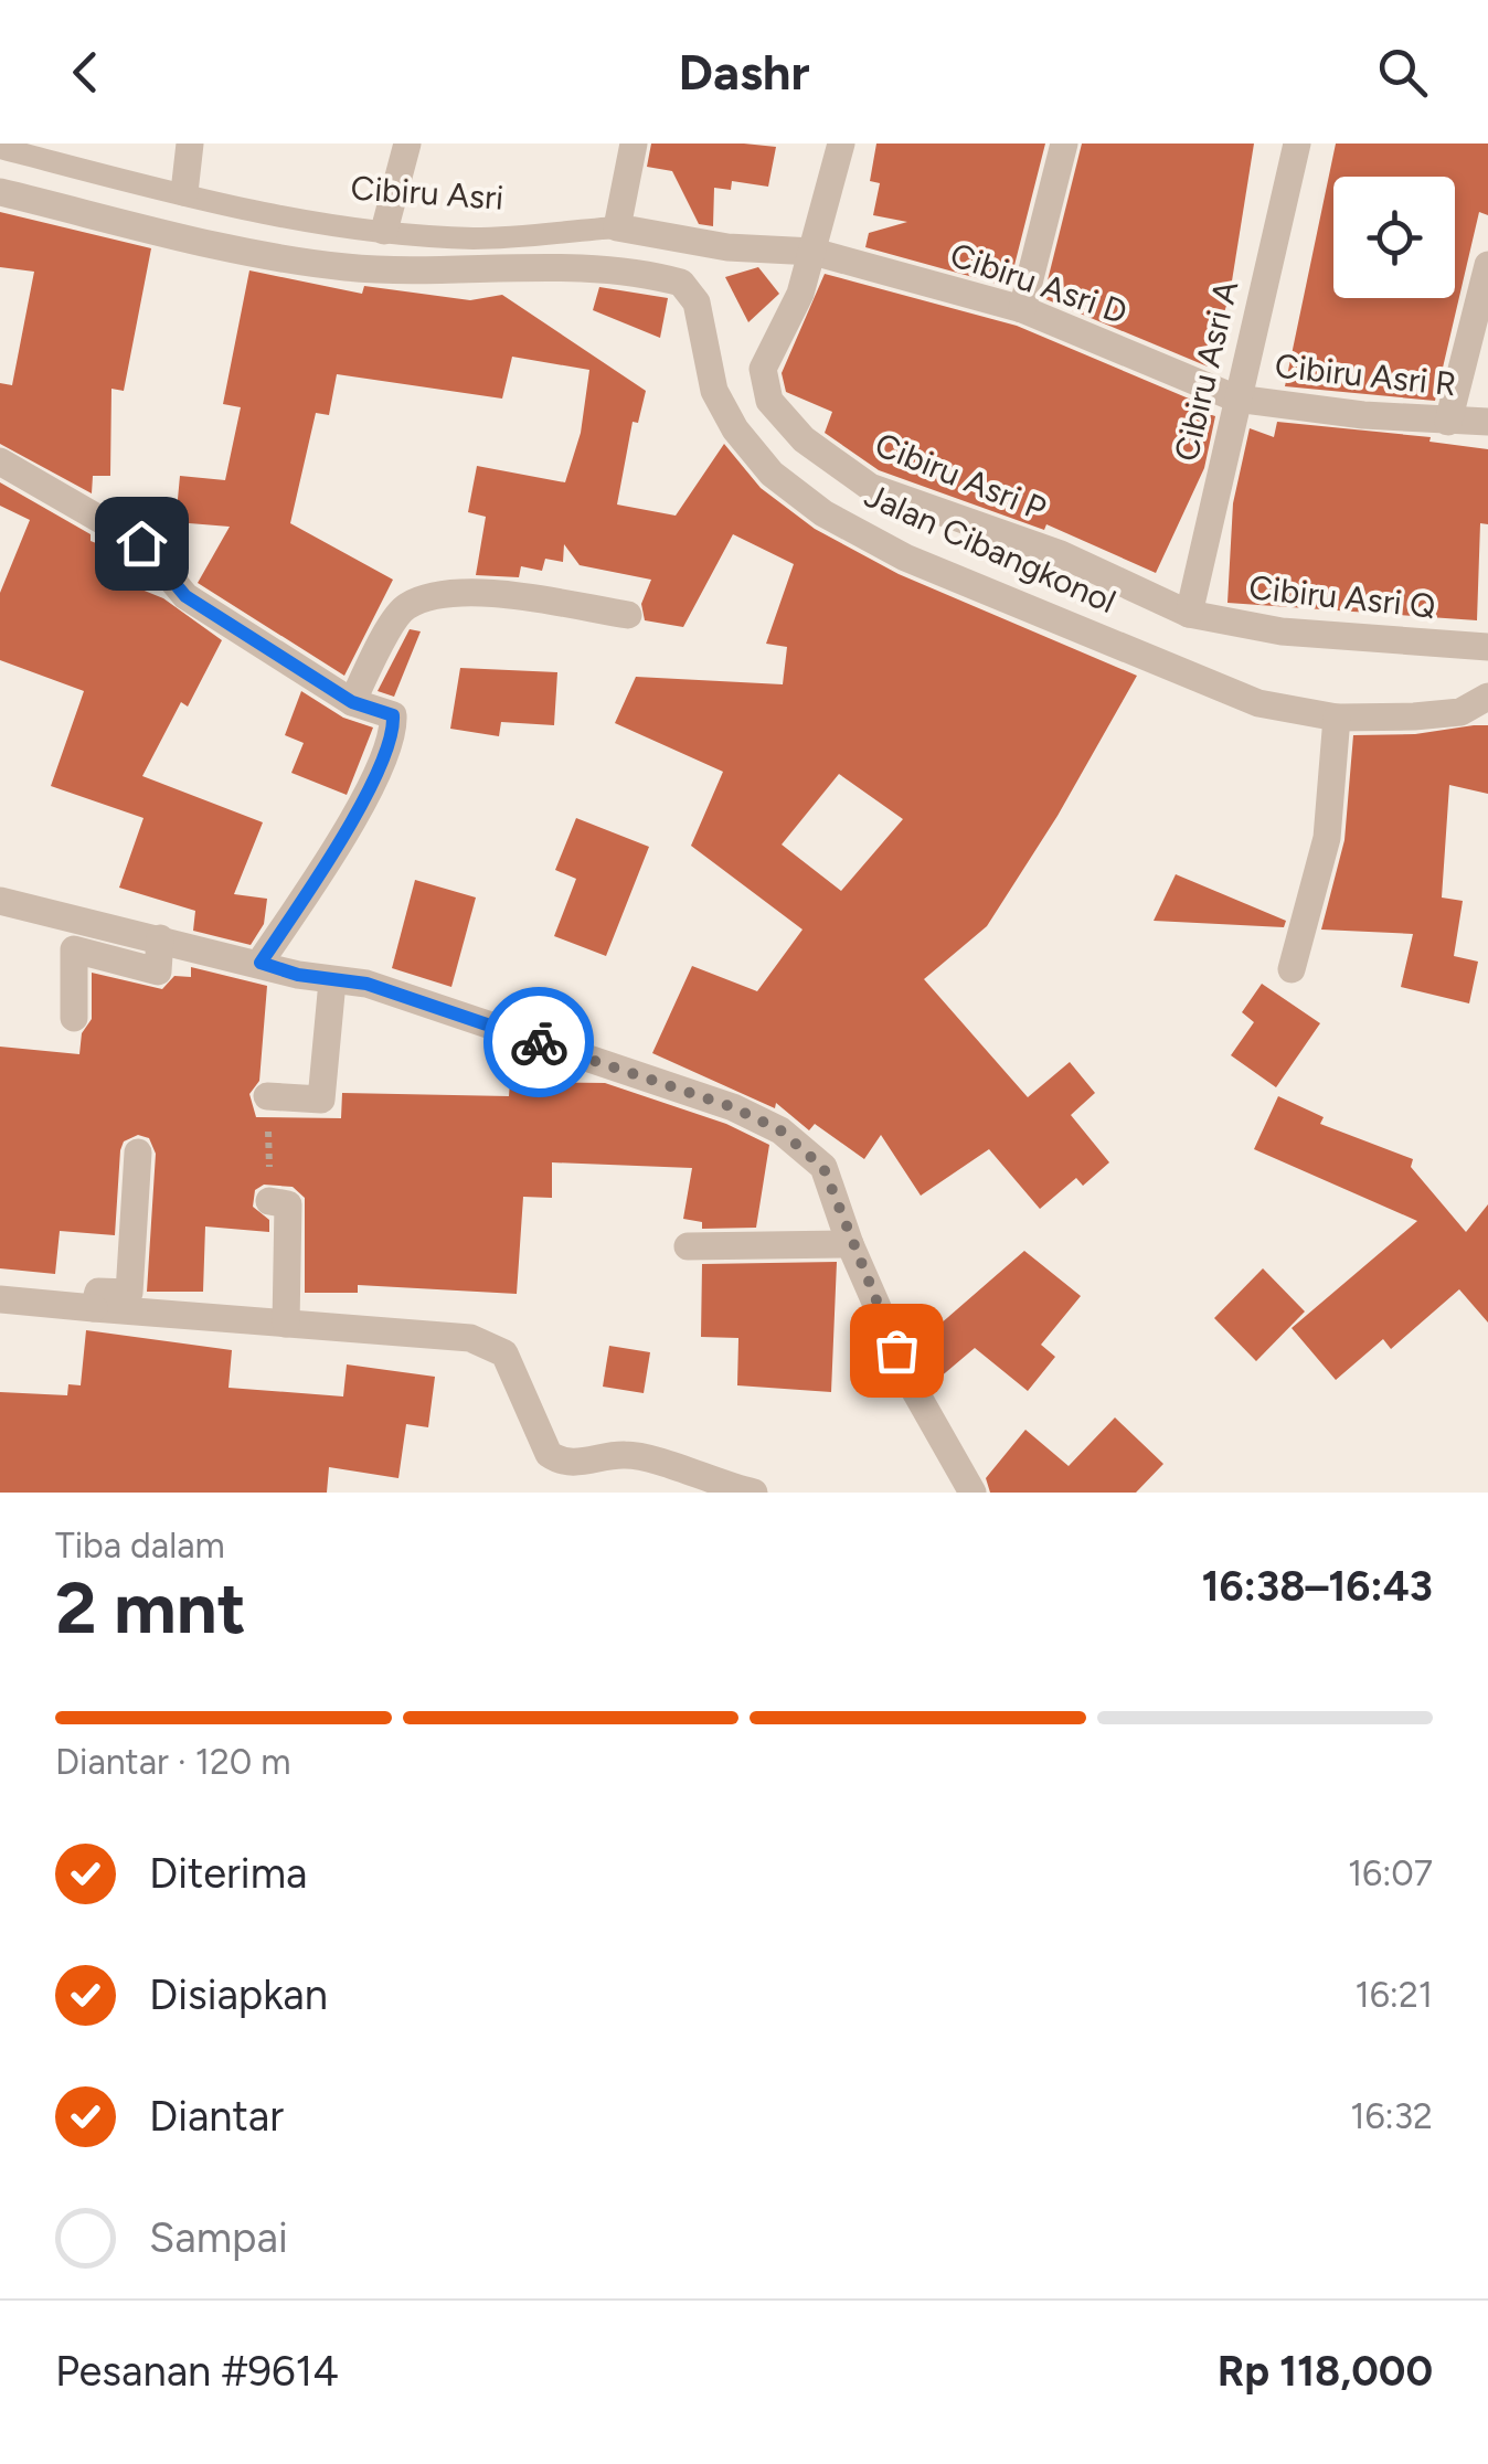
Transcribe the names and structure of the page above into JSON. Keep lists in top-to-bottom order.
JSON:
{
  "streets": {
    "street": [
      "Cibiru Asri",
      "Cibiru Asri D",
      "Cibiru Asri A",
      "Cibiru Asri R",
      "Cibiru Asri P",
      "Jalan Cibangkonol",
      "Cibiru Asri Q"
    ]
  },
  "crossings": [
    ["Cibiru Asri", "Cibiru Asri D"],
    ["Cibiru Asri", "Cibiru Asri P"],
    ["Cibiru Asri D", "Cibiru Asri A"],
    ["Cibiru Asri D", "Cibiru Asri R"],
    ["Cibiru Asri D", "Cibiru Asri P"],
    ["Cibiru Asri A", "Cibiru Asri R"],
    ["Cibiru Asri A", "Cibiru Asri P"],
    ["Cibiru Asri A", "Cibiru Asri Q"],
    ["Cibiru Asri P", "Cibiru Asri Q"]
  ],
  "page": {
    "header": "Dashr",
    "heading": ["2 mnt", "Tiba dalam", "16:38–16:43"],
    "panel": ["Pesanan #9614", "Rp 118,000"],
    "bar": "Diantar · 120 m",
    "list": [
      ["Diterima", "16:07"],
      ["Disiapkan", "16:21"],
      ["Diantar", "16:32"],
      "Sampai"
    ]
  }
}
